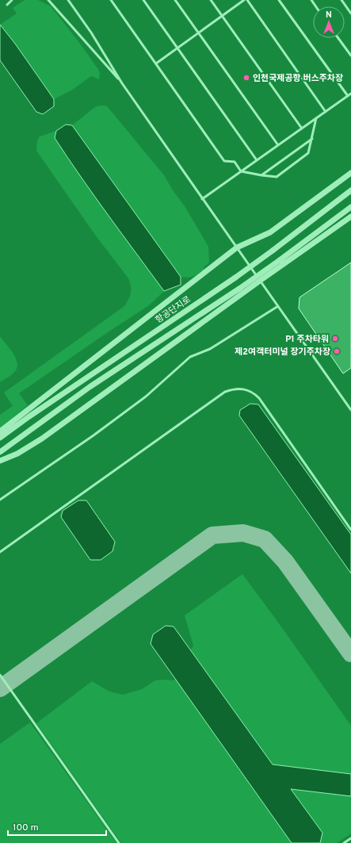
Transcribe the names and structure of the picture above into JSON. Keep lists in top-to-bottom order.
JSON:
{
  "streets": {
    "street": ["항공단지로"]
  },
  "places": ["인천국제공항 버스주차장", "P1 주차타워", "제2여객터미널 장기주차장"],
  "scale_bar": "100 m",
  "north": "top"
}
